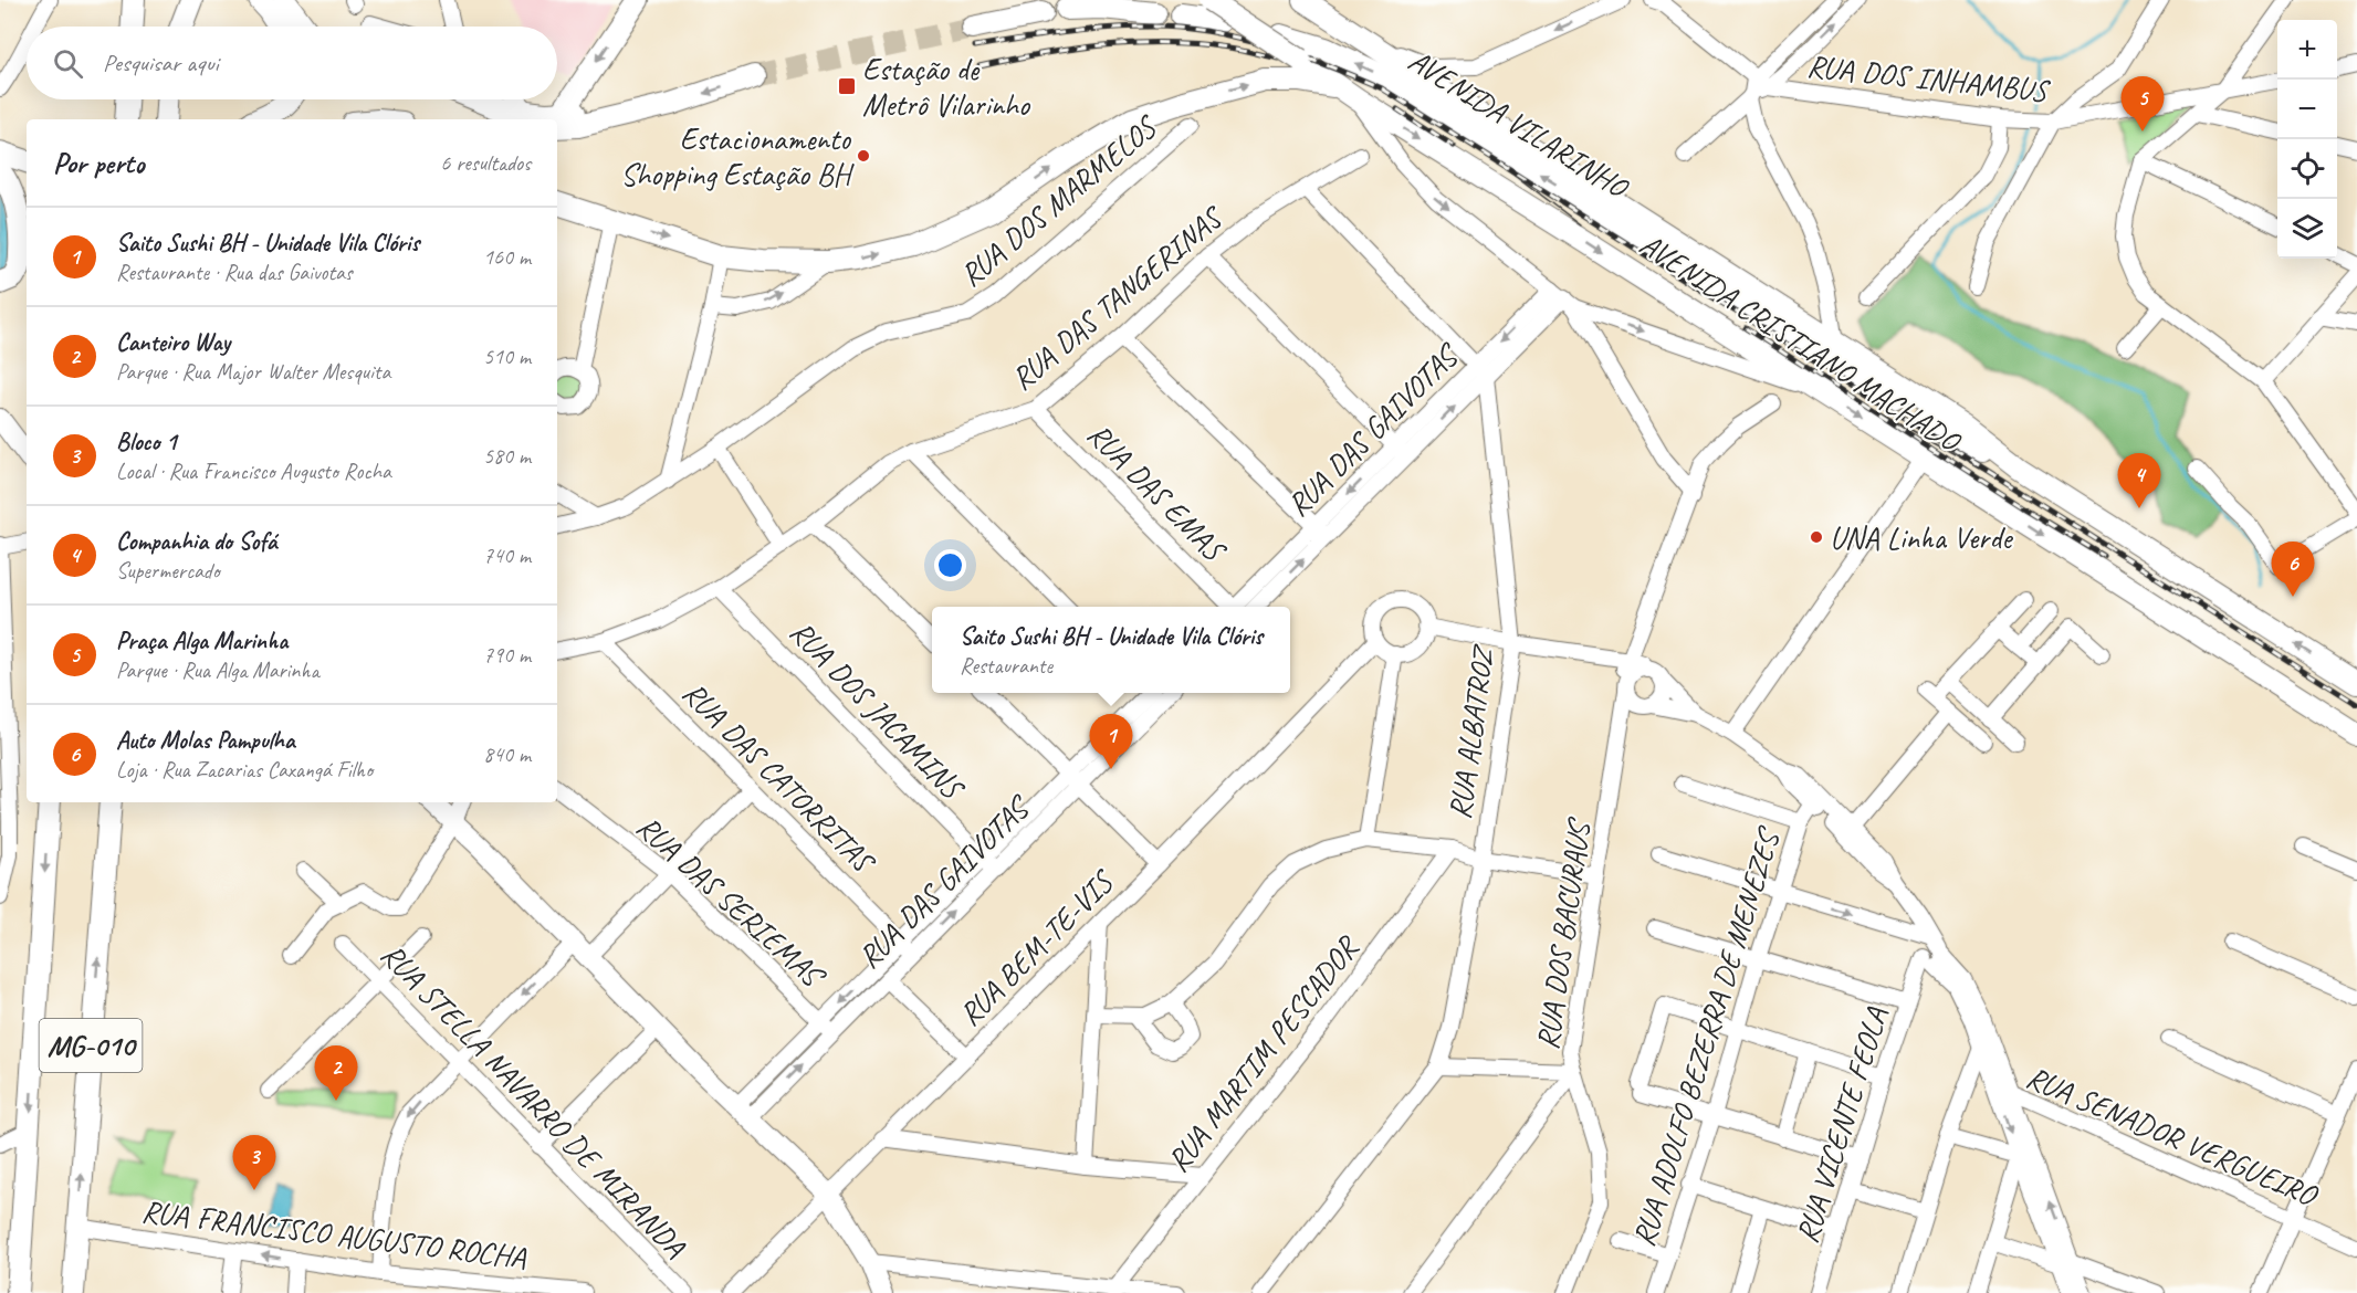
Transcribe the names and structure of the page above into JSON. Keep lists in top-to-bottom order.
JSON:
{
  "streets": {
    "highway": ["AVENIDA VILARINHO", "AVENIDA CRISTIANO MACHADO", "MG-010"],
    "street": [
      "RUA DOS INHAMBUS",
      "RUA DOS MARMELOS",
      "RUA DAS TANGERINAS",
      "RUA DAS GAIVOTAS",
      "RUA DAS EMAS",
      "RUA DOS JACAMINS",
      "RUA ALBATROZ",
      "RUA DAS CATORRITAS",
      "RUA DAS SERIEMAS",
      "RUA DOS BACURAUS",
      "RUA BEM-TE-VIS",
      "RUA ADOLFO BEZERRA DE MENEZES",
      "RUA MARTIM PESCADOR",
      "RUA STELLA NAVARRO DE MIRANDA",
      "RUA VICENTE FEOLA",
      "RUA SENADOR VERGUEIRO",
      "RUA FRANCISCO AUGUSTO ROCHA"
    ]
  },
  "crossings": [
    ["AVENIDA VILARINHO", "AVENIDA CRISTIANO MACHADO"],
    ["RUA DAS TANGERINAS", "RUA DAS EMAS"],
    ["RUA DAS TANGERINAS", "RUA DOS JACAMINS"],
    ["RUA DAS TANGERINAS", "RUA DAS CATORRITAS"],
    ["RUA DAS GAIVOTAS", "RUA DOS JACAMINS"],
    ["RUA DAS GAIVOTAS", "RUA ALBATROZ"],
    ["RUA DAS GAIVOTAS", "RUA DAS CATORRITAS"],
    ["RUA DAS GAIVOTAS", "RUA DAS SERIEMAS"],
    ["MG-010", "RUA FRANCISCO AUGUSTO ROCHA"]
  ],
  "one_way": ["AVENIDA VILARINHO"],
  "places": {
    "transit": ["Estação de Metrô Vilarinho"],
    "other": ["Estacionamento Shopping Estação BH", "UNA Linha Verde"]
  },
  "page": {
    "map_buttons": ["+", "−"],
    "search": "Pesquisar aqui",
    "pins": [
      "5",
      "4",
      "6",
      "1",
      "2",
      "3"
    ],
    "heading": ["Por perto", "6 resultados"],
    "list": [
      {
        "mark": "1",
        "name": "Saito Sushi BH - Unidade Vila Clóris",
        "note": "Restaurante · Rua das Gaivotas",
        "value": "160 m"
      },
      {
        "mark": "2",
        "name": "Canteiro Way",
        "note": "Parque · Rua Major Walter Mesquita",
        "value": "510 m"
      },
      {
        "mark": "3",
        "name": "Bloco 1",
        "note": "Local · Rua Francisco Augusto Rocha",
        "value": "580 m"
      },
      {
        "mark": "4",
        "name": "Companhia do Sofá",
        "note": "Supermercado",
        "value": "740 m"
      },
      {
        "mark": "5",
        "name": "Praça Alga Marinha",
        "note": "Parque · Rua Alga Marinha",
        "value": "790 m"
      },
      {
        "mark": "6",
        "name": "Auto Molas Pampulha",
        "note": "Loja · Rua Zacarias Caxangá Filho",
        "value": "840 m"
      }
    ],
    "popup": ["Saito Sushi BH - Unidade Vila Clóris", "Restaurante"]
  }
}
